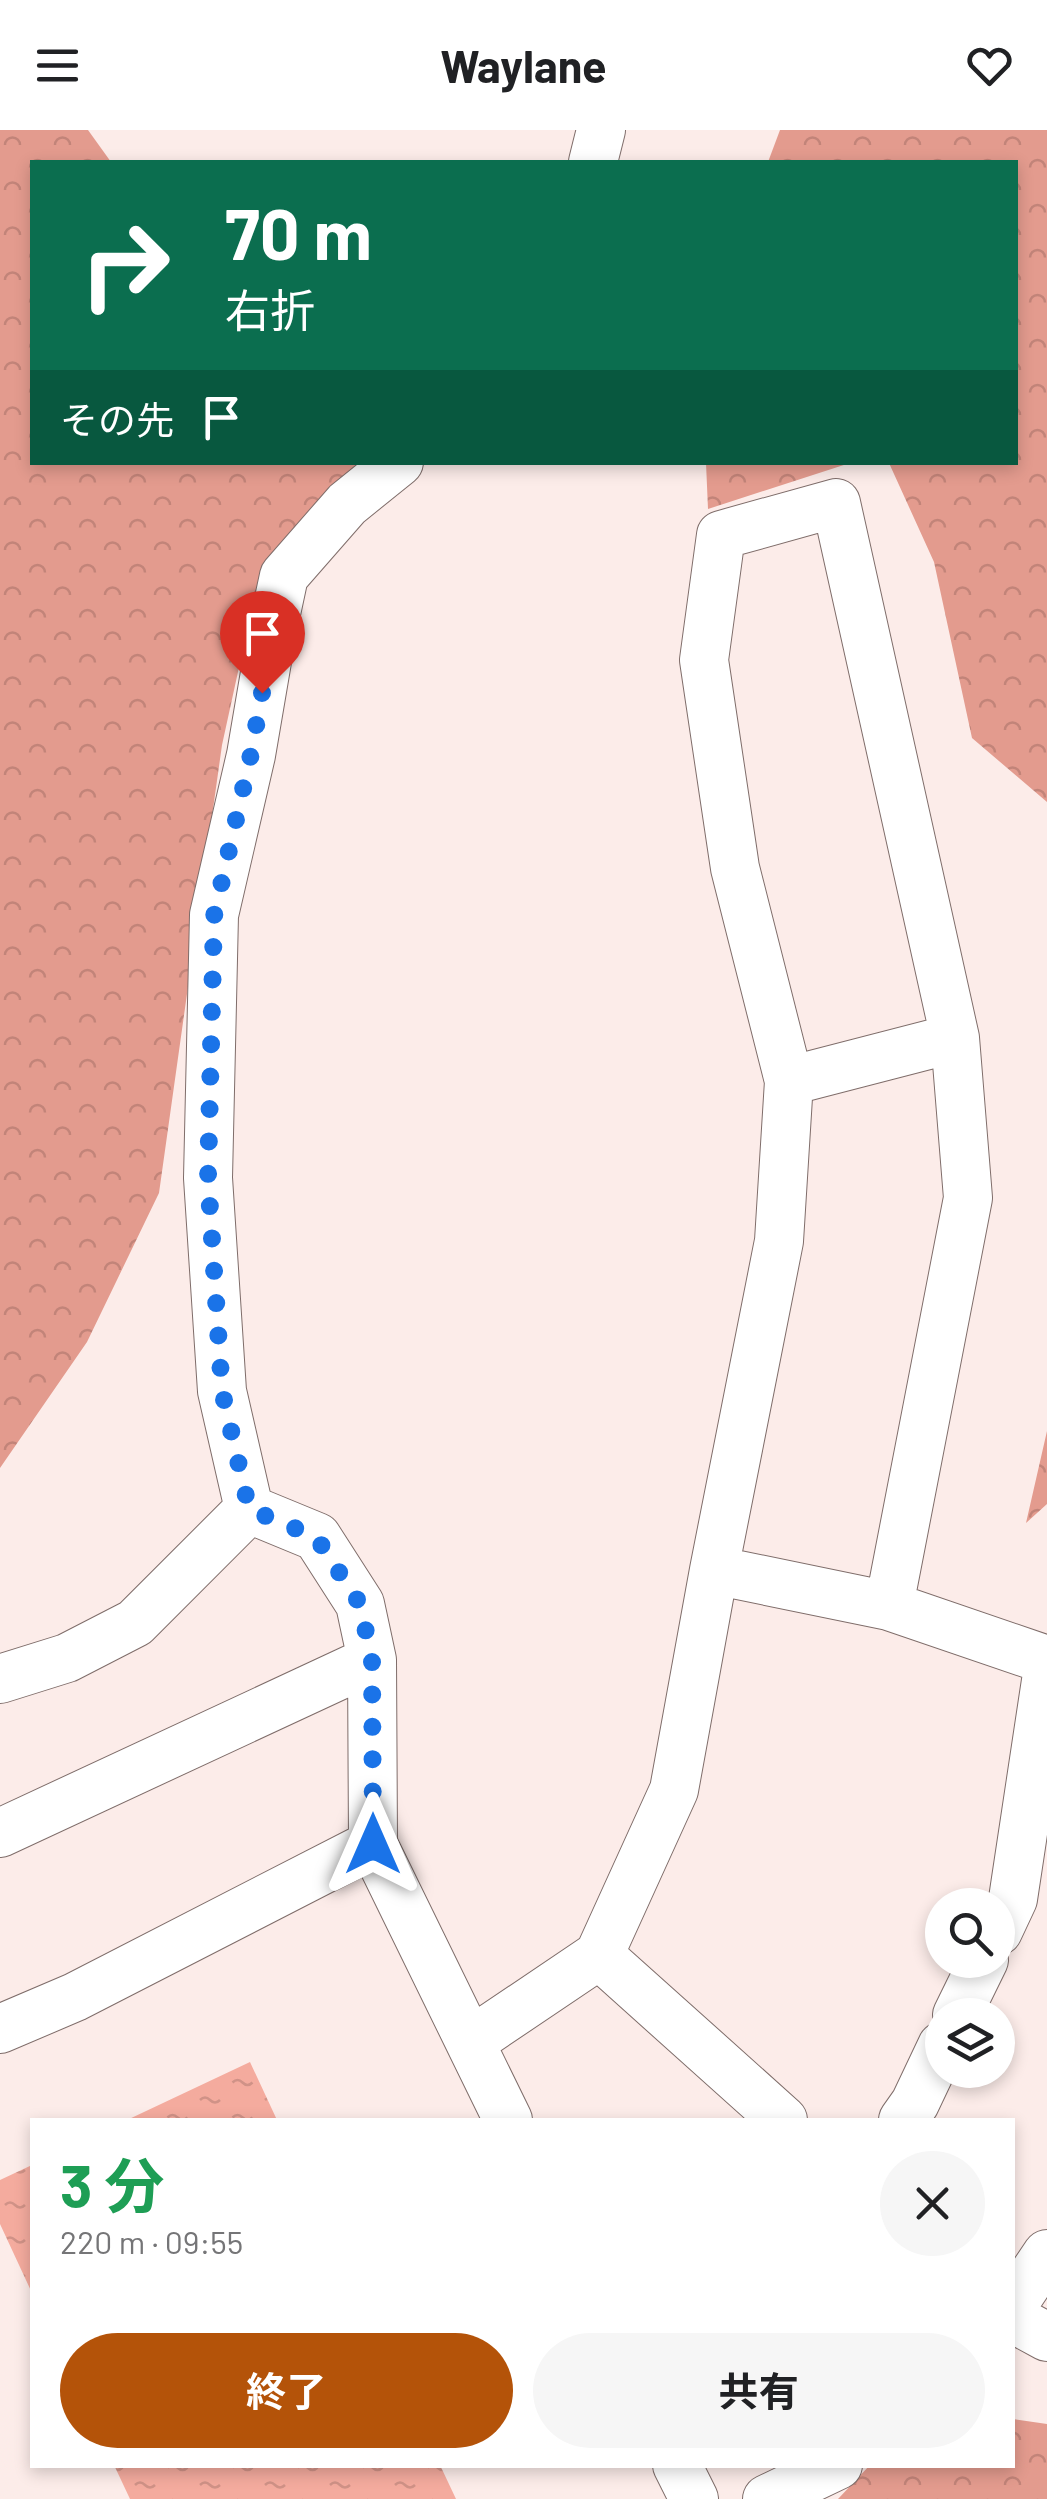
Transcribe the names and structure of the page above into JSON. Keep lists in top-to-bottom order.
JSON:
{
  "page": {
    "header": "Waylane",
    "turn": ["70 m", "右折"],
    "then": "その先",
    "heading": ["3 分", "220 m · 09:55"],
    "buttons": ["終了", "共有"]
  }
}
